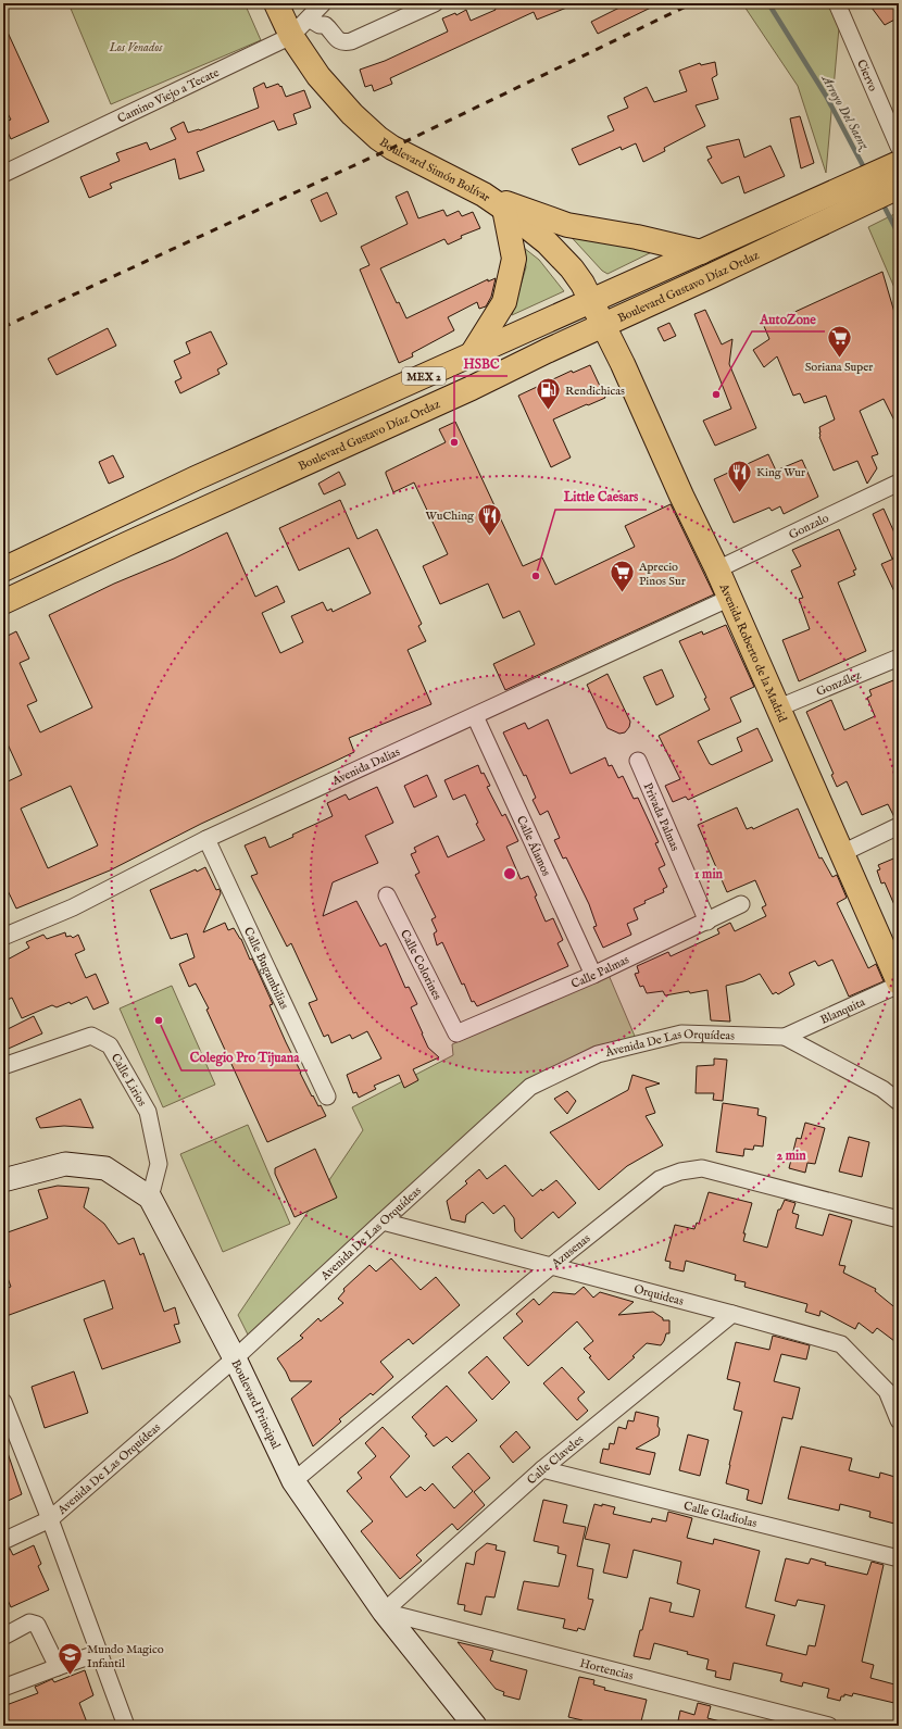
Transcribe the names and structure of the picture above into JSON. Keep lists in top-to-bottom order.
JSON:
{
  "streets": {
    "main road": [
      "Boulevard Simón Bolívar",
      "Boulevard Gustavo Díaz Ordaz",
      "MEX 2",
      "Avenida Roberto de la Madrid"
    ],
    "street": [
      "Ciervo",
      "Camino Viejo a Tecate",
      "Gonzalo",
      "González",
      "Avenida Dalias",
      "Privada Palmas",
      "Calle Álamos",
      "Calle Colorines",
      "Calle Bugambilias",
      "Calle Palmas",
      "Blanquita",
      "Avenida De Las Orquídeas",
      "Calle Lirios",
      "Azusenas",
      "Orquideas",
      "Boulevard Principal",
      "Calle Claveles",
      "Calle Gladiolas",
      "Hortencias"
    ]
  },
  "crossings": [
    ["Camino Viejo a Tecate", "Boulevard Simón Bolívar"],
    ["Boulevard Simón Bolívar", "Boulevard Gustavo Díaz Ordaz"],
    ["Boulevard Simón Bolívar", "Avenida Roberto de la Madrid"],
    ["Boulevard Gustavo Díaz Ordaz", "Avenida Roberto de la Madrid"],
    ["Gonzalo", "Avenida Roberto de la Madrid"],
    ["Avenida Roberto de la Madrid", "González"],
    ["Avenida Roberto de la Madrid", "Avenida Dalias"],
    ["Avenida Roberto de la Madrid", "Blanquita"],
    ["Avenida Dalias", "Calle Álamos"],
    ["Avenida Dalias", "Calle Bugambilias"],
    ["Privada Palmas", "Calle Palmas"],
    ["Calle Álamos", "Calle Palmas"],
    ["Calle Colorines", "Calle Palmas"],
    ["Blanquita", "Avenida De Las Orquídeas"],
    ["Avenida De Las Orquídeas", "Orquideas"],
    ["Avenida De Las Orquídeas", "Boulevard Principal"],
    ["Calle Lirios", "Boulevard Principal"],
    ["Azusenas", "Orquideas"],
    ["Azusenas", "Boulevard Principal"],
    ["Orquideas", "Calle Claveles"],
    ["Boulevard Principal", "Calle Claveles"],
    ["Boulevard Principal", "Hortencias"],
    ["Calle Claveles", "Calle Gladiolas"],
    ["Calle Claveles", "Hortencias"]
  ],
  "water": ["Arroyo Del Saenz"],
  "parks": ["Los Venados"],
  "places": {
    "supermarket": ["Soriana Super", "Aprecio Pinos Sur"],
    "other": [
      "AutoZone",
      "HSBC",
      "Little Caesars",
      "Colegio Pro Tijuana"
    ],
    "fuel station": ["Rendichicas"],
    "restaurant": ["King Wur", "WuChing"],
    "school or university": ["Mundo Magico Infantil"]
  },
  "rings": ["1 min", "2 min"]
}
